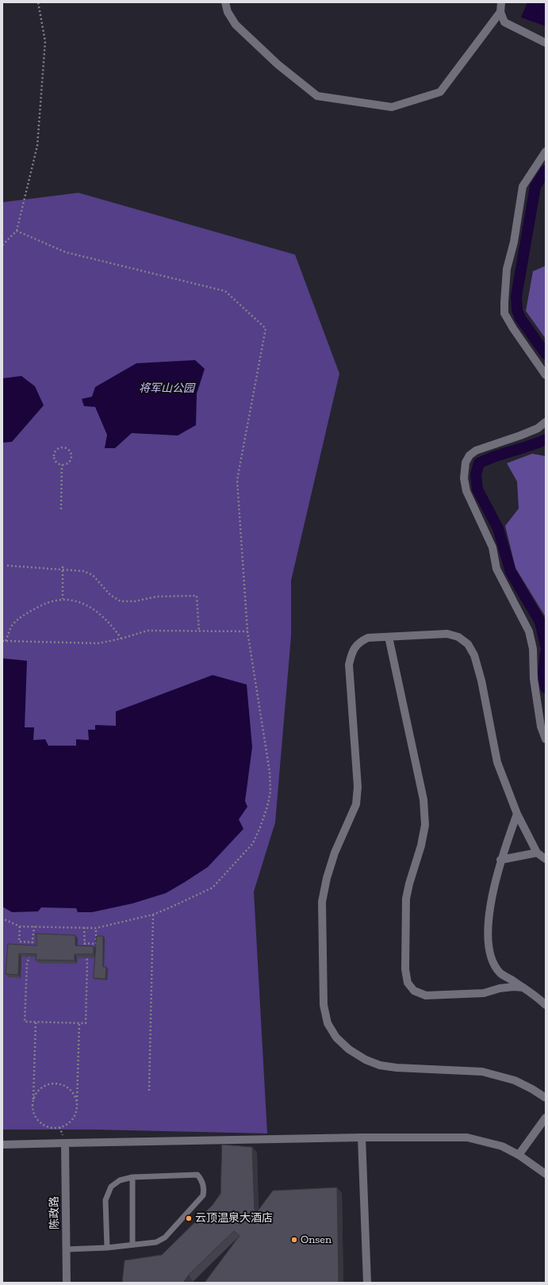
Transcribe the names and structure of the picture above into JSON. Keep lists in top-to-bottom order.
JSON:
{
  "streets": {
    "street": ["陈政路"]
  },
  "parks": ["将军山公园"],
  "places": ["云顶温泉大酒店", "Onsen"]
}
